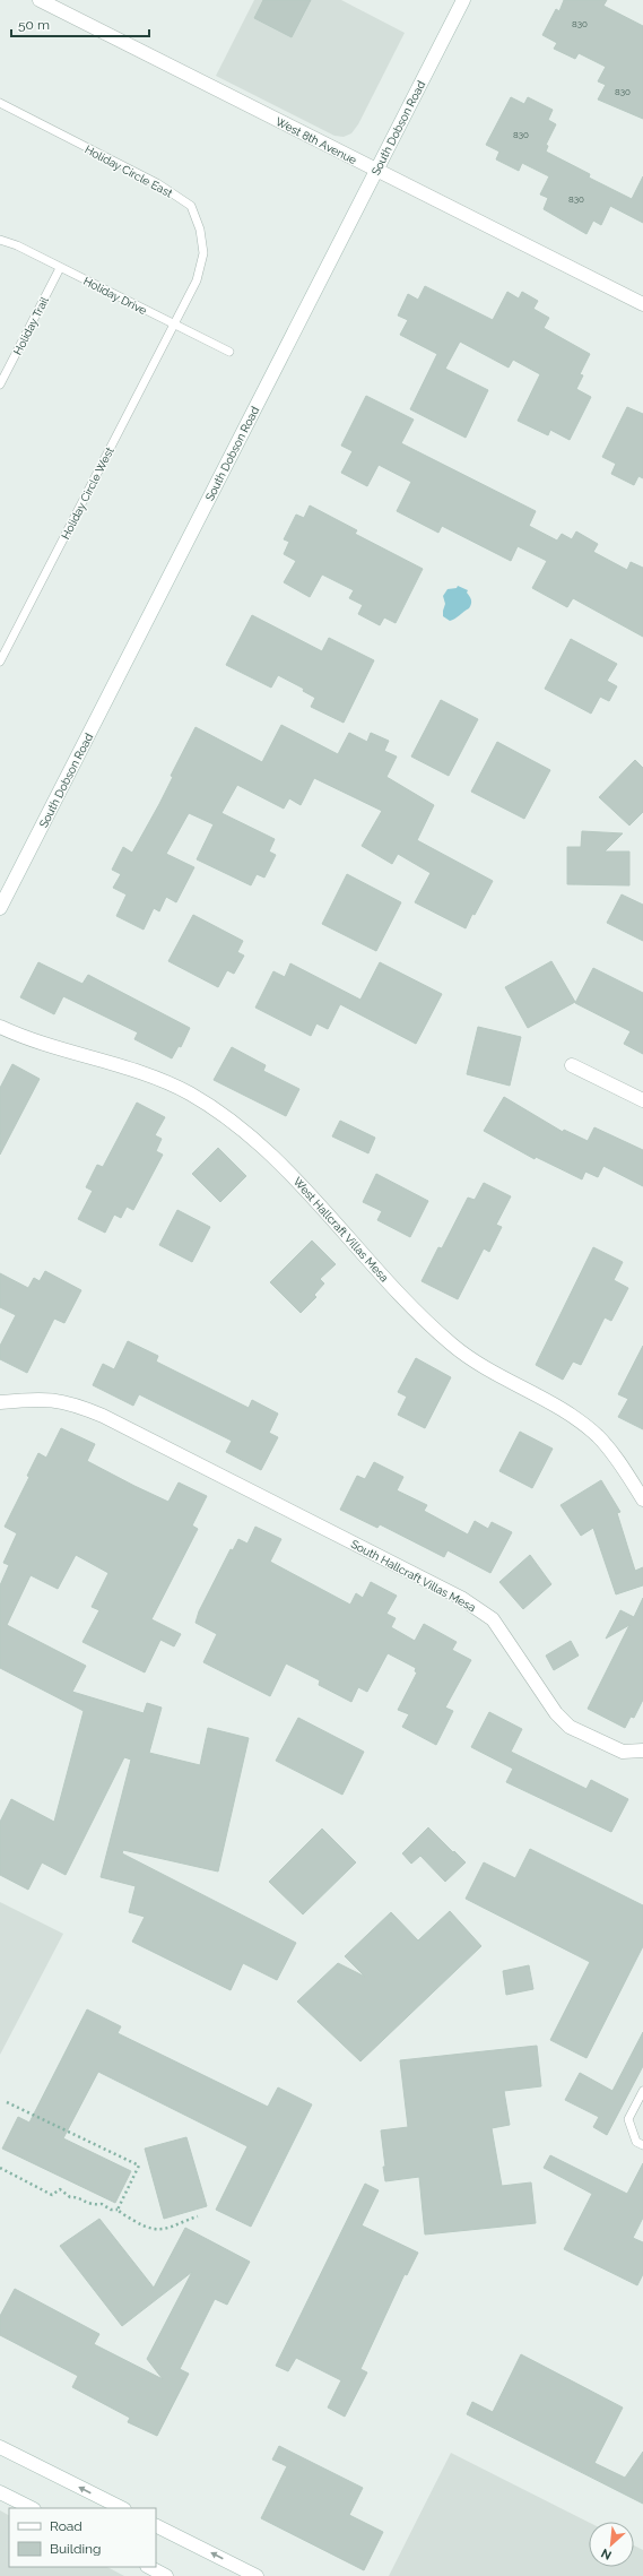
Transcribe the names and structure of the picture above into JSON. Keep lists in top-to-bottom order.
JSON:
{
  "streets": {
    "street": [
      "South Dobson Road",
      "West 8th Avenue",
      "West Hallcraft Villas Mesa",
      "South Hallcraft Villas Mesa"
    ],
    "lane": [
      "Holiday Circle East",
      "Holiday Drive",
      "Holiday Trail",
      "Holiday Circle West"
    ]
  },
  "crossings": [
    ["South Dobson Road", "West 8th Avenue"],
    ["Holiday Circle East", "Holiday Drive"],
    ["Holiday Circle East", "Holiday Circle West"],
    ["Holiday Drive", "Holiday Trail"],
    ["Holiday Drive", "Holiday Circle West"]
  ],
  "house_numbers": [
    "830",
    "830",
    "830",
    "830"
  ],
  "legend": ["Road", "Building"],
  "scale_bar": "50 m",
  "north": "bottom left"
}
